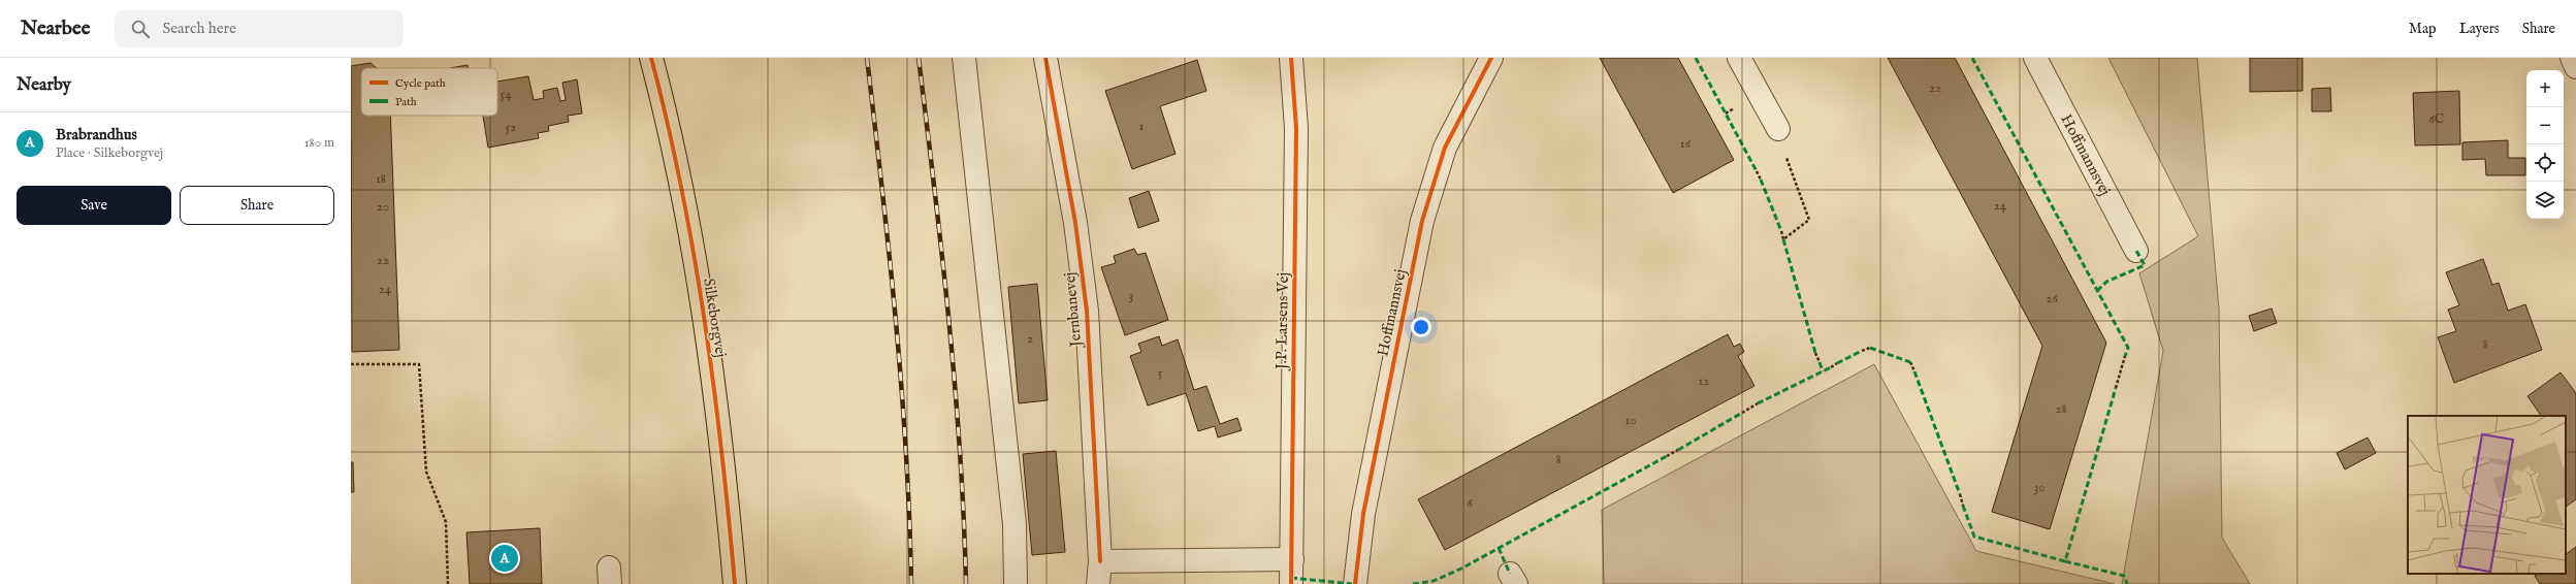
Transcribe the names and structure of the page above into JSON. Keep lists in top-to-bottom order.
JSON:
{
  "streets": {
    "main road": ["Silkeborgvej"],
    "street": ["Hoffmannsvej", "Jernbanevej", "J.P. Larsens Vej"]
  },
  "house_numbers": [
    "22",
    "54",
    "6C",
    "1",
    "52",
    "16",
    "18",
    "24",
    "20",
    "22",
    "24",
    "3",
    "26",
    "2",
    "8",
    "5",
    "12",
    "28",
    "10",
    "8",
    "30",
    "6"
  ],
  "legend": ["Cycle path", "Path"],
  "page": {
    "header": "Nearbee",
    "search": "Search here",
    "nav": ["Map", "Layers", "Share"],
    "heading": "Nearby",
    "map_buttons": ["+", "−"],
    "list": [
      {
        "mark": "A",
        "name": "Brabrandhus",
        "note": "Place · Silkeborgvej",
        "value": "180 m"
      }
    ],
    "buttons": ["Save", "Share"],
    "pins": "A"
  }
}
